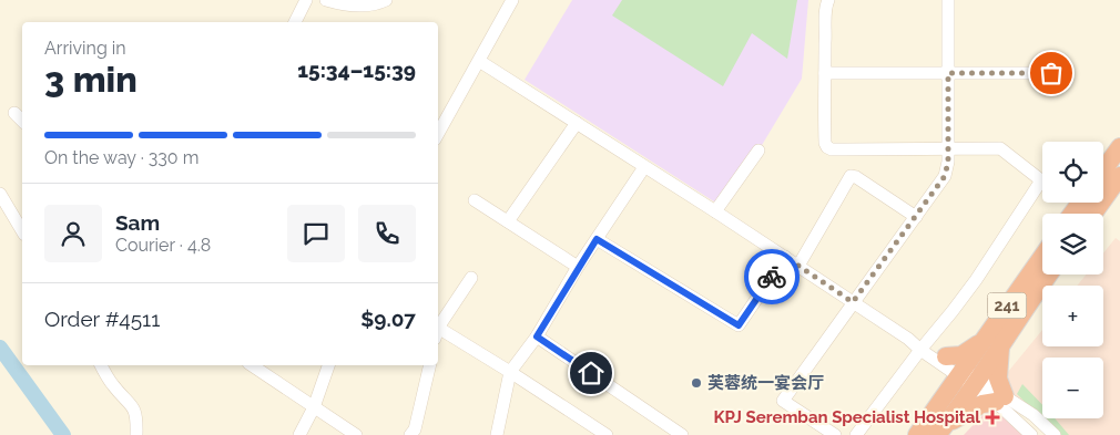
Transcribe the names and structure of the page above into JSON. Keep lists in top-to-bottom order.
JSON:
{
  "streets": {
    "highway": ["241"]
  },
  "places": {
    "other": ["芙蓉统一宴会厅"],
    "health": ["KPJ Seremban Specialist Hospital"]
  },
  "page": {
    "heading": ["3 min", "Arriving in", "15:34–15:39"],
    "panel": [
      "Sam",
      "Courier · 4.8",
      "Order #4511",
      "$9.07"
    ],
    "bar": "On the way · 330 m",
    "map_buttons": ["+", "−"]
  }
}
